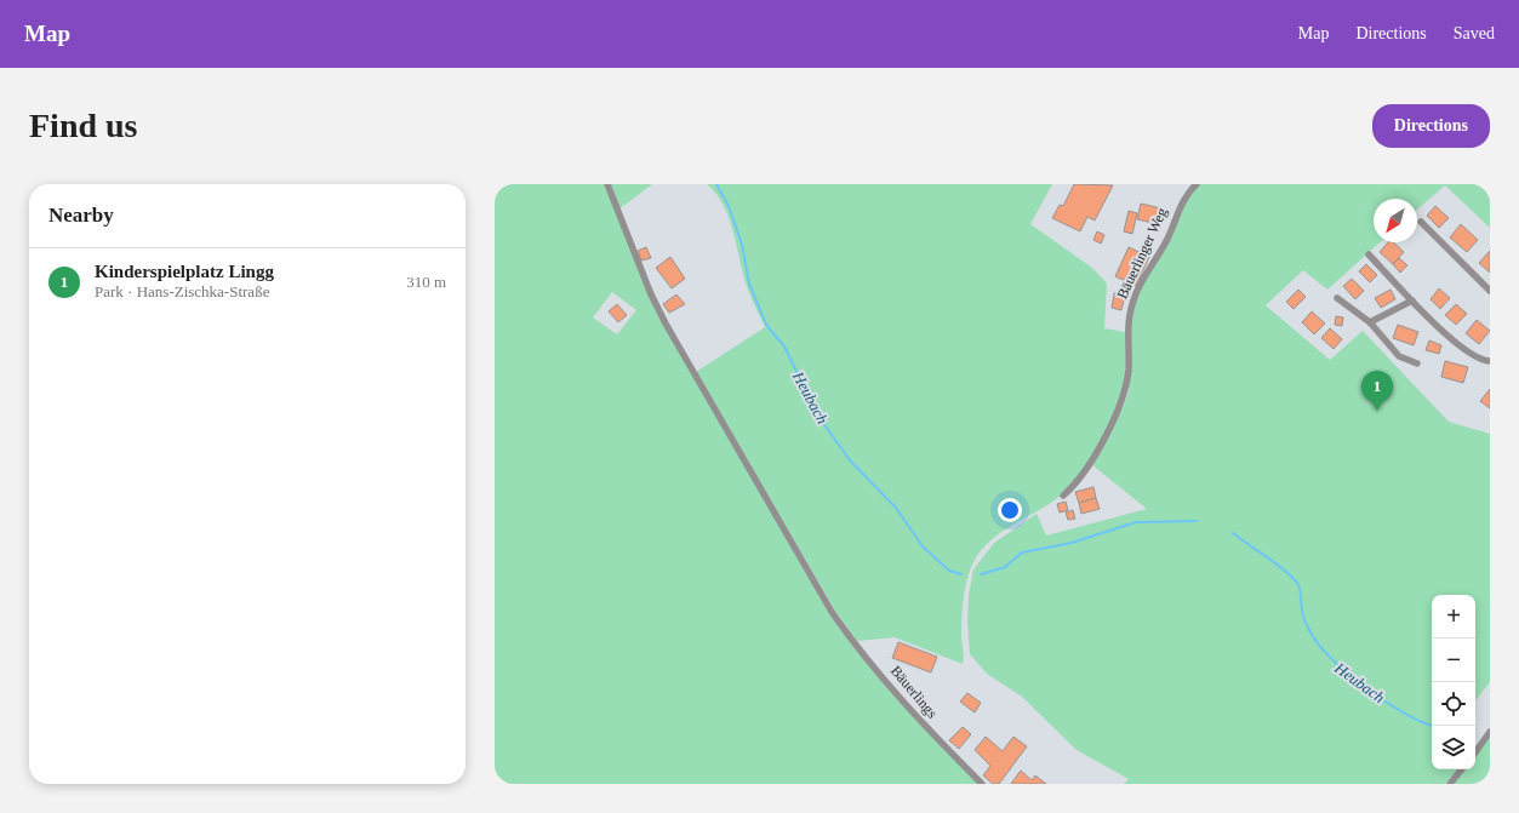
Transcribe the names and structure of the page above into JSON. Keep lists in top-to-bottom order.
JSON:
{
  "streets": {
    "street": ["Bäuerlinger Weg", "Bäuerlings"]
  },
  "water": ["Heubach"],
  "north": "bottom left",
  "page": {
    "header": "Map",
    "nav": ["Map", "Directions", "Saved"],
    "buttons": "Directions",
    "title": "Find us",
    "heading": "Nearby",
    "list": [
      {
        "mark": "1",
        "name": "Kinderspielplatz Lingg",
        "note": "Park · Hans-Zischka-Straße",
        "value": "310 m"
      }
    ],
    "pins": "1",
    "map_buttons": ["+", "−"]
  }
}
